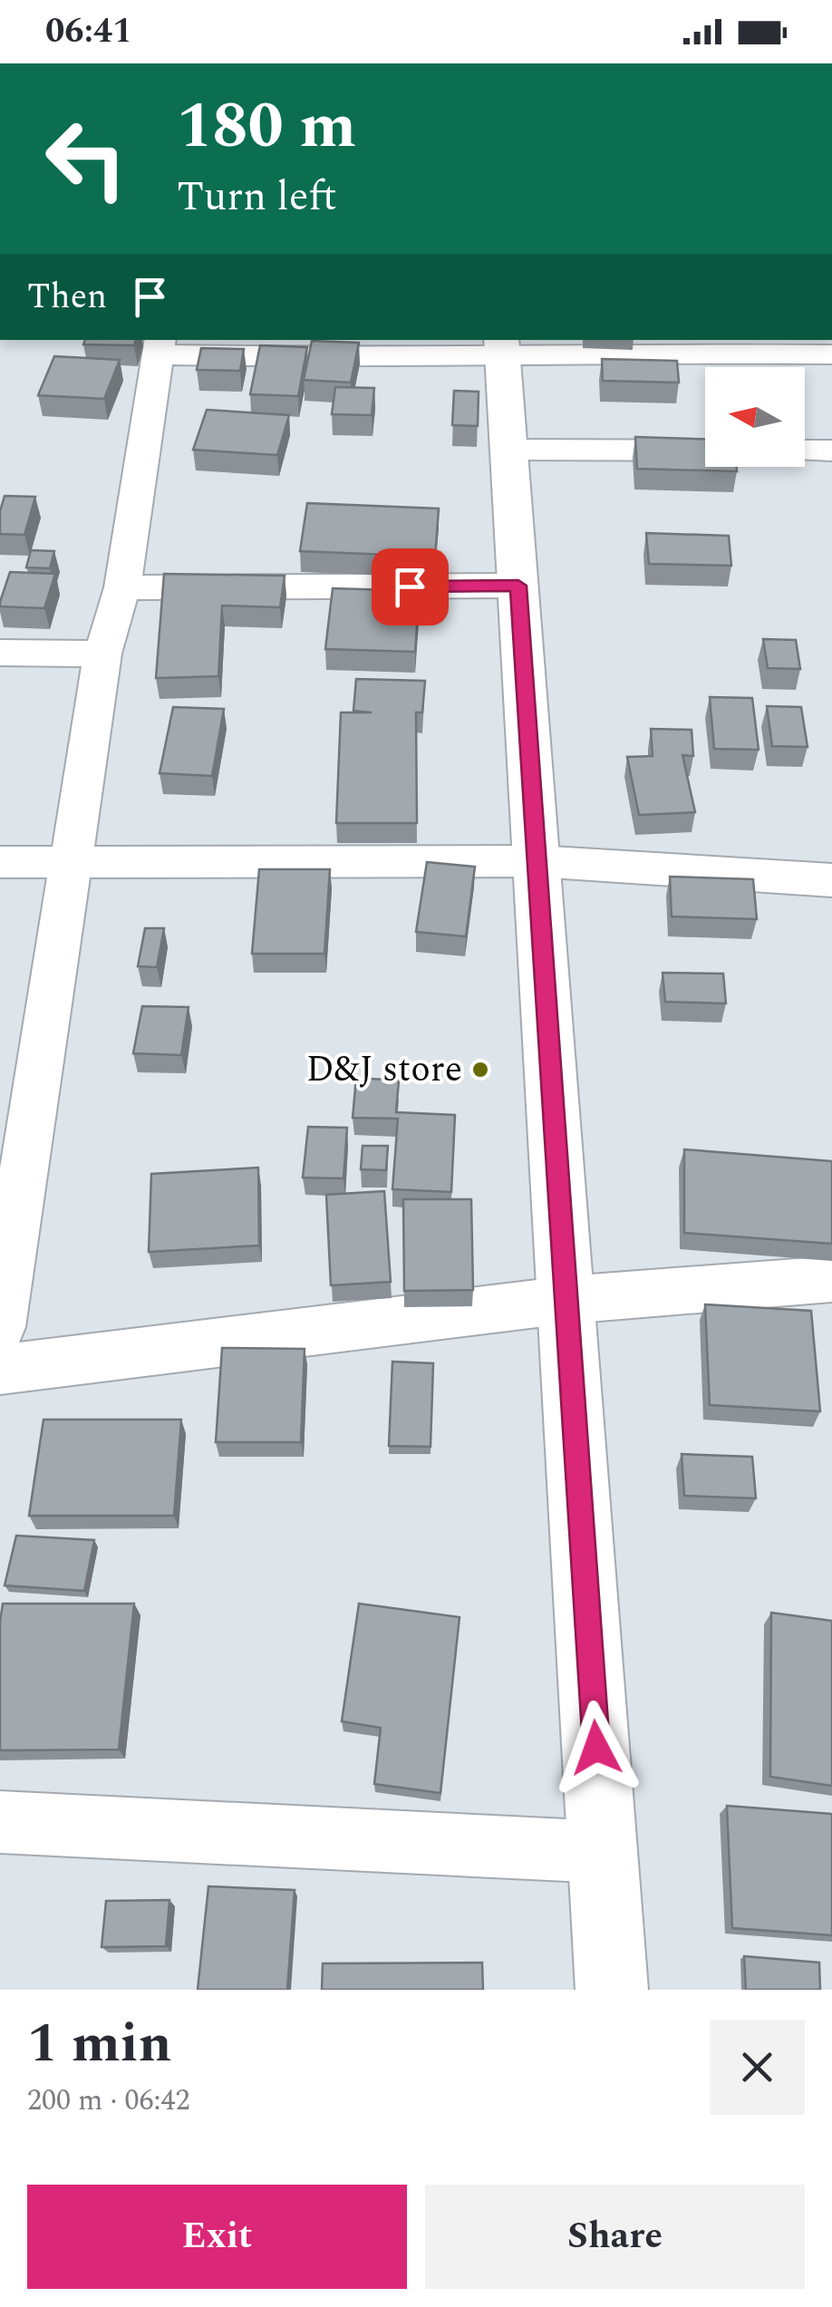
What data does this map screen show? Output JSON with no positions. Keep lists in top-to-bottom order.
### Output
{
  "places": ["D&J store"],
  "north": "left",
  "page": {
    "status": "06:41",
    "turn": ["180 m", "Turn left"],
    "then": "Then",
    "heading": ["1 min", "200 m · 06:42"],
    "buttons": ["Exit", "Share"]
  }
}
